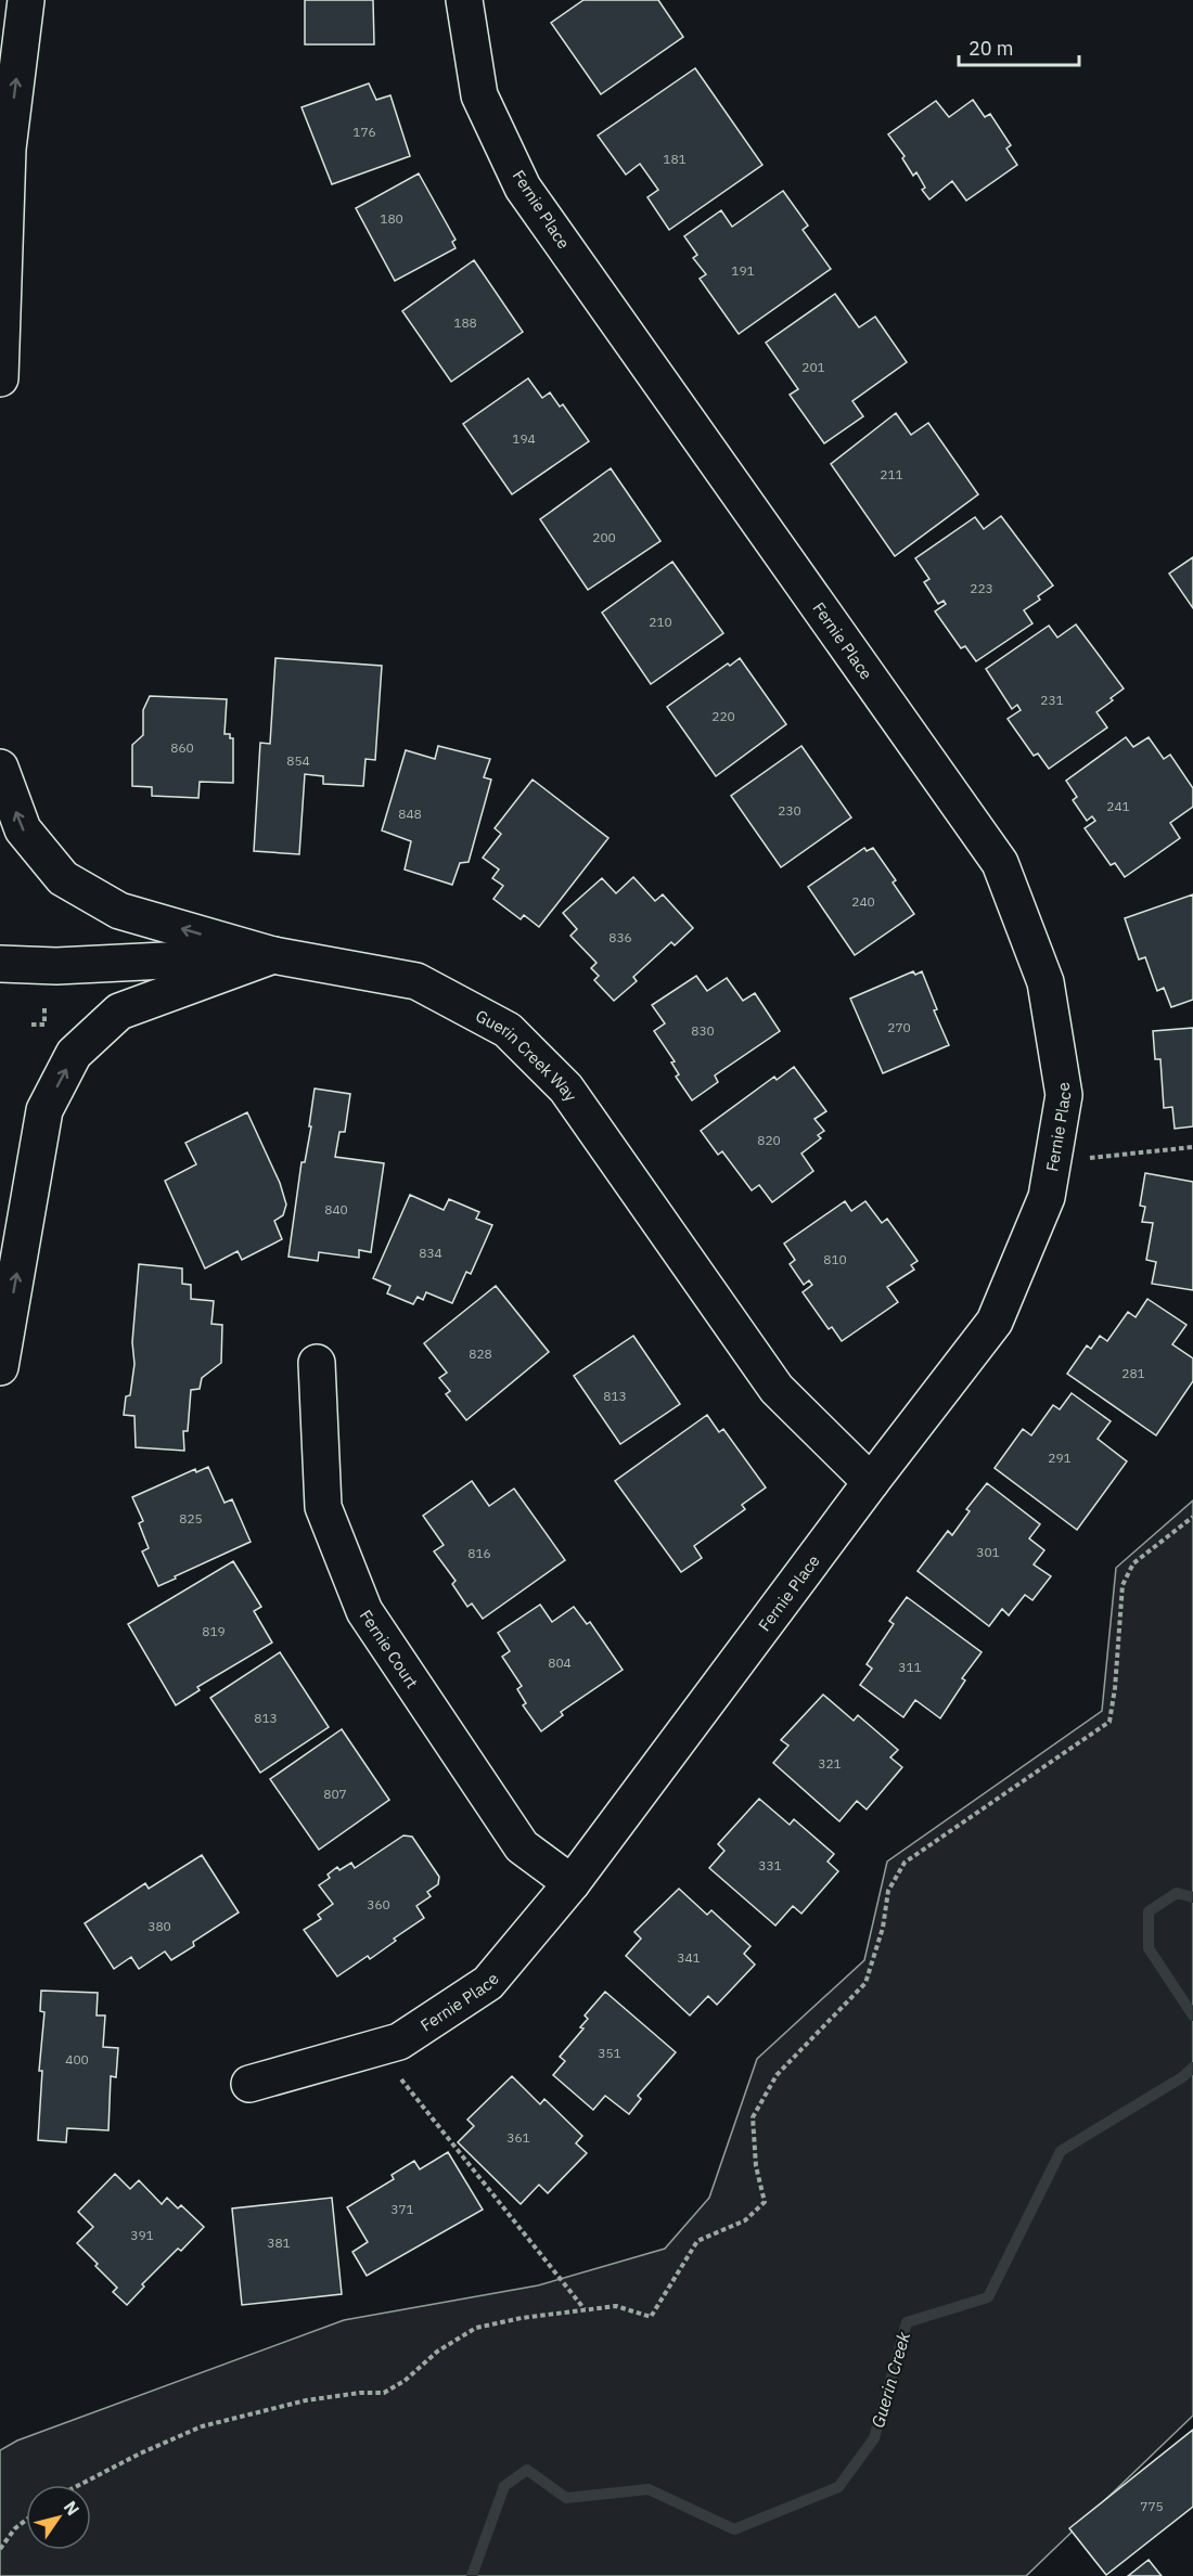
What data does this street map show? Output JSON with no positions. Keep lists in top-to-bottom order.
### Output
{
  "streets": {
    "street": ["Fernie Place", "Guerin Creek Way", "Fernie Court"]
  },
  "crossings": [
    ["Fernie Place", "Guerin Creek Way"],
    ["Fernie Place", "Fernie Court"]
  ],
  "water": ["Guerin Creek"],
  "house_numbers": [
    "176",
    "181",
    "180",
    "191",
    "188",
    "201",
    "194",
    "211",
    "200",
    "223",
    "210",
    "231",
    "220",
    "860",
    "854",
    "241",
    "230",
    "848",
    "240",
    "836",
    "270",
    "830",
    "820",
    "840",
    "834",
    "810",
    "828",
    "281",
    "813",
    "291",
    "825",
    "301",
    "816",
    "819",
    "804",
    "311",
    "813",
    "321",
    "807",
    "331",
    "360",
    "380",
    "341",
    "351",
    "400",
    "361",
    "371",
    "391",
    "381",
    "775"
  ],
  "scale_bar": "20 m",
  "north": "top right"
}
